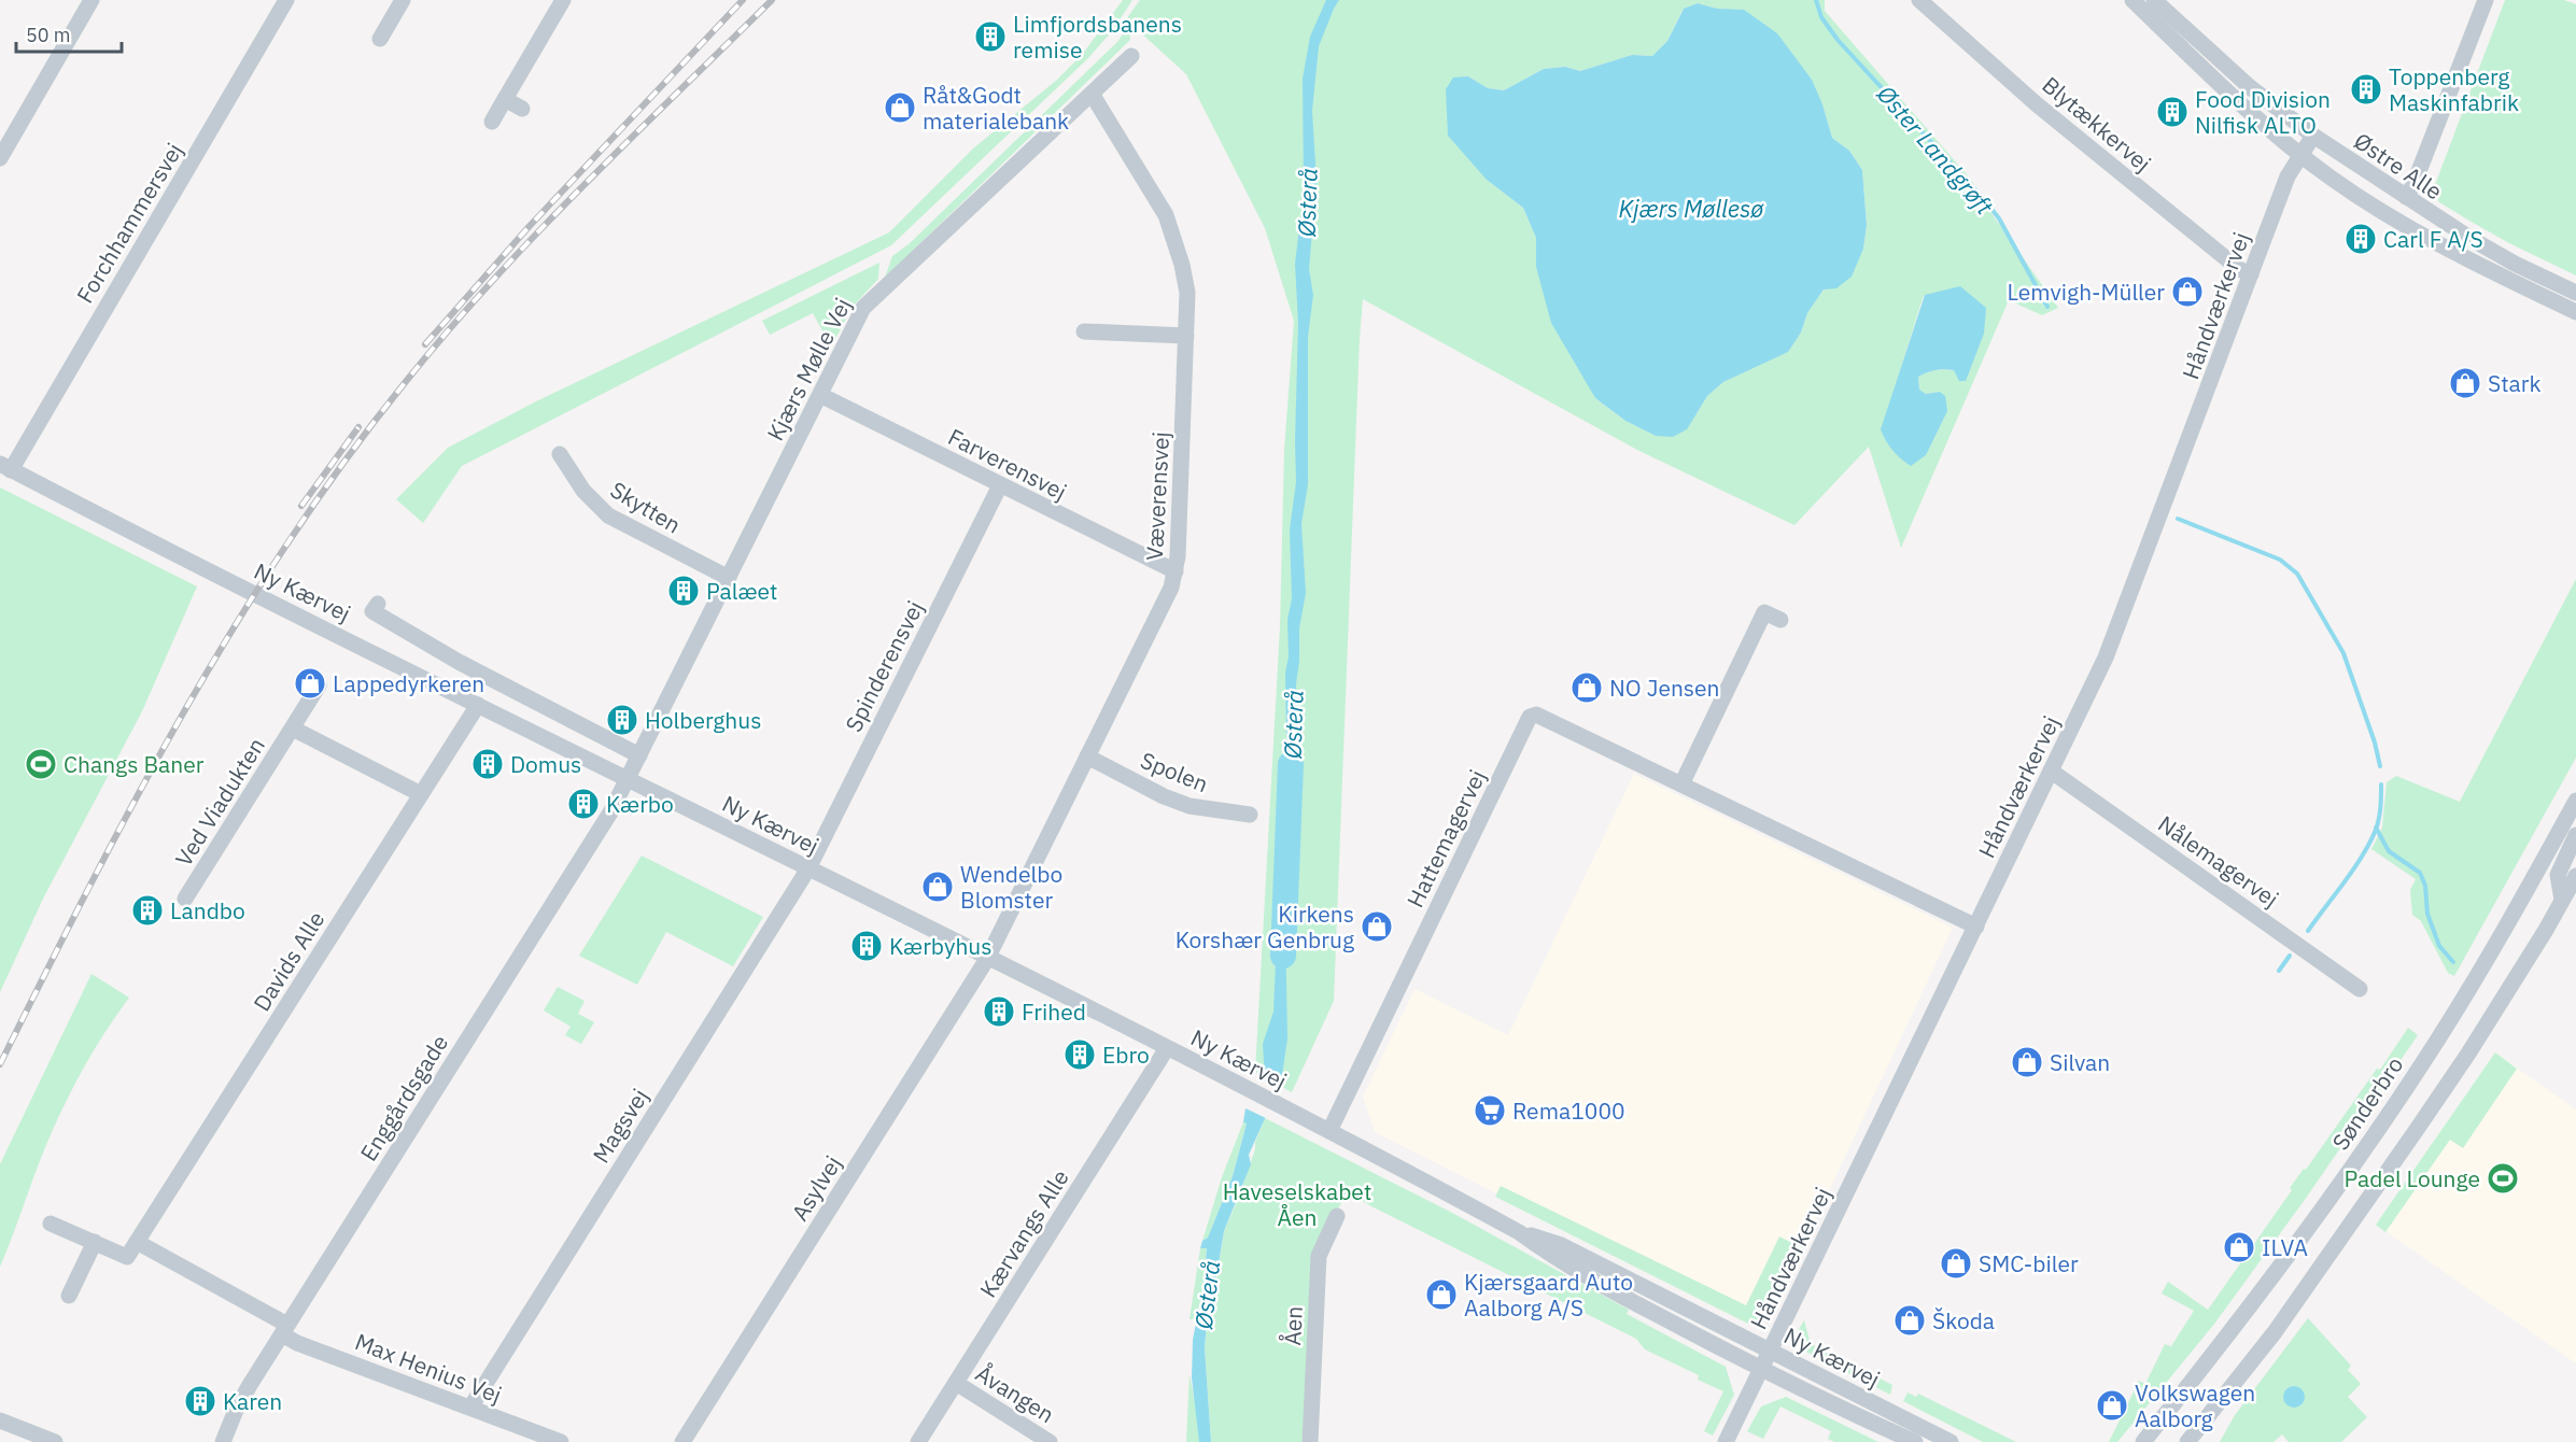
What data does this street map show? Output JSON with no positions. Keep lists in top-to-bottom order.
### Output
{
  "streets": {
    "street": [
      "Blytækkervej",
      "Østre Alle",
      "Forchhammersvej",
      "Håndværkervej",
      "Kjærs Mølle Vej",
      "Farverensvej",
      "Væverensvej",
      "Skytten",
      "Ny Kærvej",
      "Spinderensvej",
      "Spolen",
      "Ved Viadukten",
      "Hattemagervej",
      "Nålemagervej",
      "Davids Alle",
      "Enggårdsgade",
      "Sønderbro",
      "Magsvej",
      "Asylvej",
      "Kærvangs Alle",
      "Åen",
      "Max Henius Vej",
      "Åvangen"
    ]
  },
  "crossings": [
    ["Blytækkervej", "Håndværkervej"],
    ["Østre Alle", "Håndværkervej"],
    ["Forchhammersvej", "Ny Kærvej"],
    ["Håndværkervej", "Ny Kærvej"],
    ["Håndværkervej", "Hattemagervej"],
    ["Håndværkervej", "Nålemagervej"],
    ["Kjærs Mølle Vej", "Farverensvej"],
    ["Kjærs Mølle Vej", "Væverensvej"],
    ["Kjærs Mølle Vej", "Skytten"],
    ["Kjærs Mølle Vej", "Ny Kærvej"],
    ["Kjærs Mølle Vej", "Enggårdsgade"],
    ["Farverensvej", "Væverensvej"],
    ["Farverensvej", "Spinderensvej"],
    ["Væverensvej", "Ny Kærvej"],
    ["Væverensvej", "Spolen"],
    ["Væverensvej", "Asylvej"],
    ["Ny Kærvej", "Spinderensvej"],
    ["Ny Kærvej", "Hattemagervej"],
    ["Ny Kærvej", "Davids Alle"],
    ["Ny Kærvej", "Enggårdsgade"],
    ["Ny Kærvej", "Magsvej"],
    ["Ny Kærvej", "Asylvej"],
    ["Ny Kærvej", "Kærvangs Alle"],
    ["Spinderensvej", "Magsvej"],
    ["Ved Viadukten", "Davids Alle"],
    ["Enggårdsgade", "Max Henius Vej"],
    ["Magsvej", "Max Henius Vej"],
    ["Kærvangs Alle", "Åvangen"]
  ],
  "water": ["Øster Landgrøft", "Østerå", "Kjærs Møllesø"],
  "parks": ["Haveselskabet Åen"],
  "places": {
    "building": [
      "Limfjordsbanens remise",
      "Toppenberg Maskinfabrik",
      "Food Division Nilfisk ALTO",
      "Carl F A/S",
      "Palæet",
      "Holberghus",
      "Domus",
      "Kærbo",
      "Landbo",
      "Kærbyhus",
      "Frihed",
      "Ebro",
      "Karen"
    ],
    "shop": [
      "Råt&Godt materialebank",
      "Lemvigh-Müller",
      "Stark",
      "Lappedyrkeren",
      "NO Jensen",
      "Wendelbo Blomster",
      "Kirkens Korshær Genbrug",
      "Silvan",
      "ILVA",
      "SMC-biler",
      "Kjærsgaard Auto Aalborg A/S",
      "Škoda",
      "Volkswagen Aalborg"
    ],
    "sports": ["Changs Baner", "Padel Lounge"],
    "supermarket": ["Rema1000"]
  },
  "scale_bar": "50 m"
}
